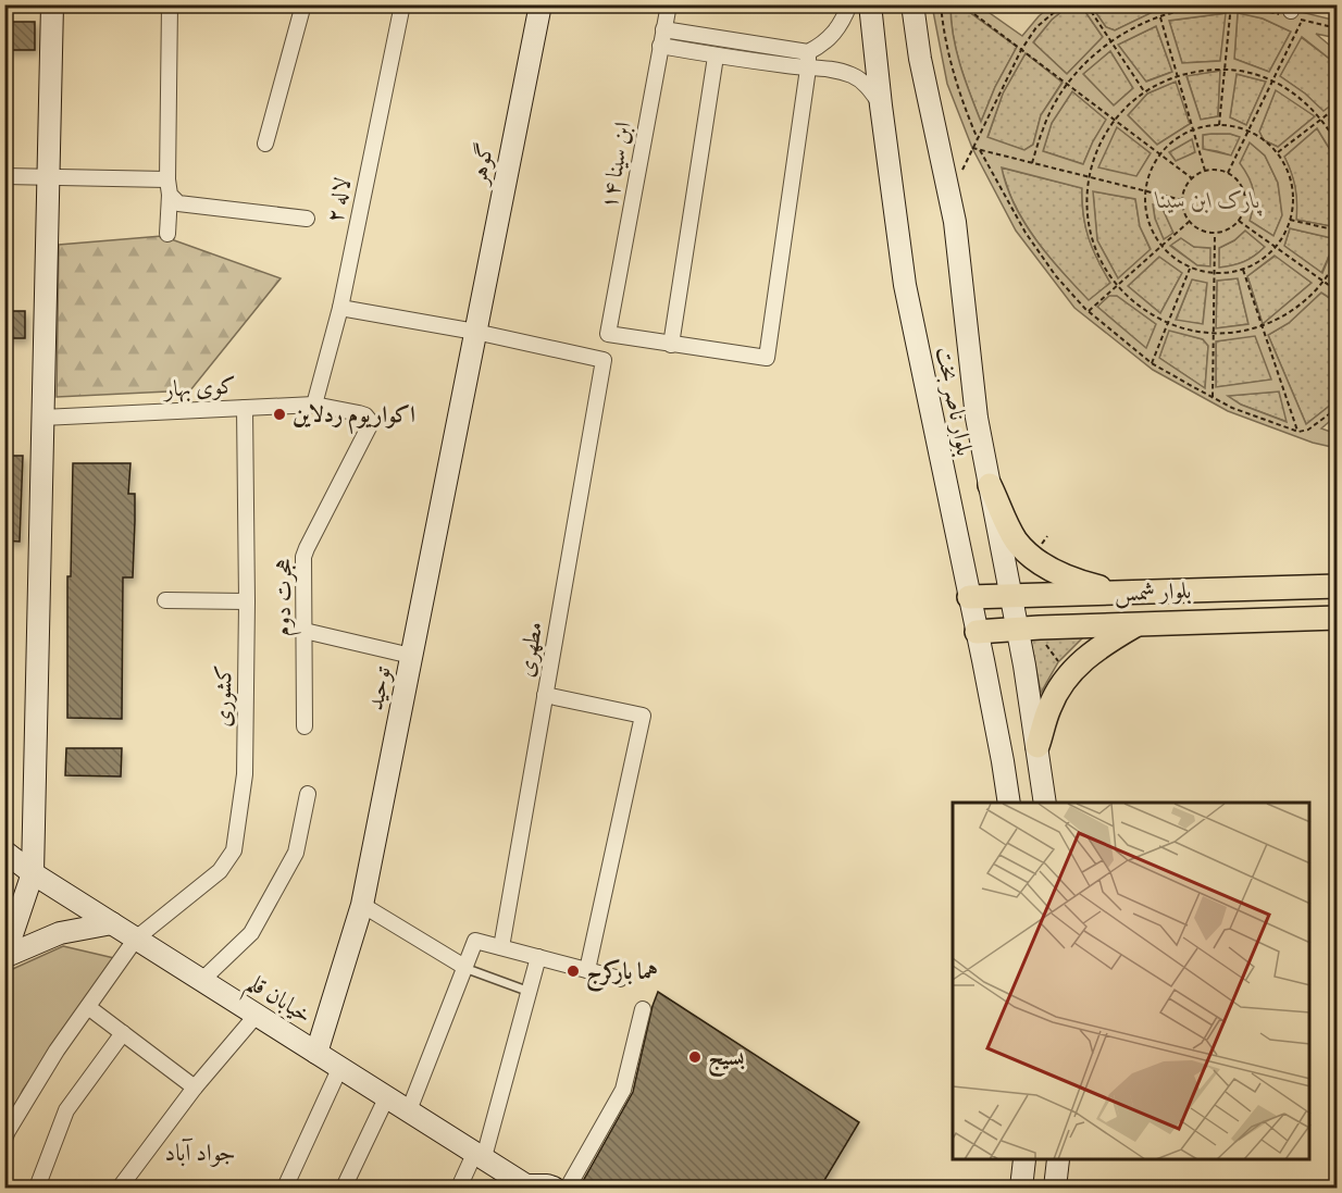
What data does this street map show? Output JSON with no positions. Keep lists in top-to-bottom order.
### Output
{
  "streets": {
    "main road": [
      "گوهر",
      "بلوار ناصر بخت",
      "بلوار شمس",
      "توحید",
      "خیابان قلم"
    ],
    "street": [
      "ابن سینا ۱۴",
      "لاله ۲",
      "کوی بهار",
      "هجرت دوم",
      "مطهری",
      "کشوری"
    ]
  },
  "crossings": [
    ["گوهر", "مطهری"],
    ["گوهر", "توحید"],
    ["لاله ۲", "کوی بهار"],
    ["کوی بهار", "هجرت دوم"],
    ["کوی بهار", "کشوری"],
    ["بلوار ناصر بخت", "بلوار شمس"],
    ["مطهری", "توحید"],
    ["توحید", "خیابان قلم"],
    ["کشوری", "خیابان قلم"]
  ],
  "districts": ["جواد آباد"],
  "parks": ["پارک ابن سینا"],
  "places": ["اکواریوم ردلاین", "هما بارکرج", "بسیج"]
}
